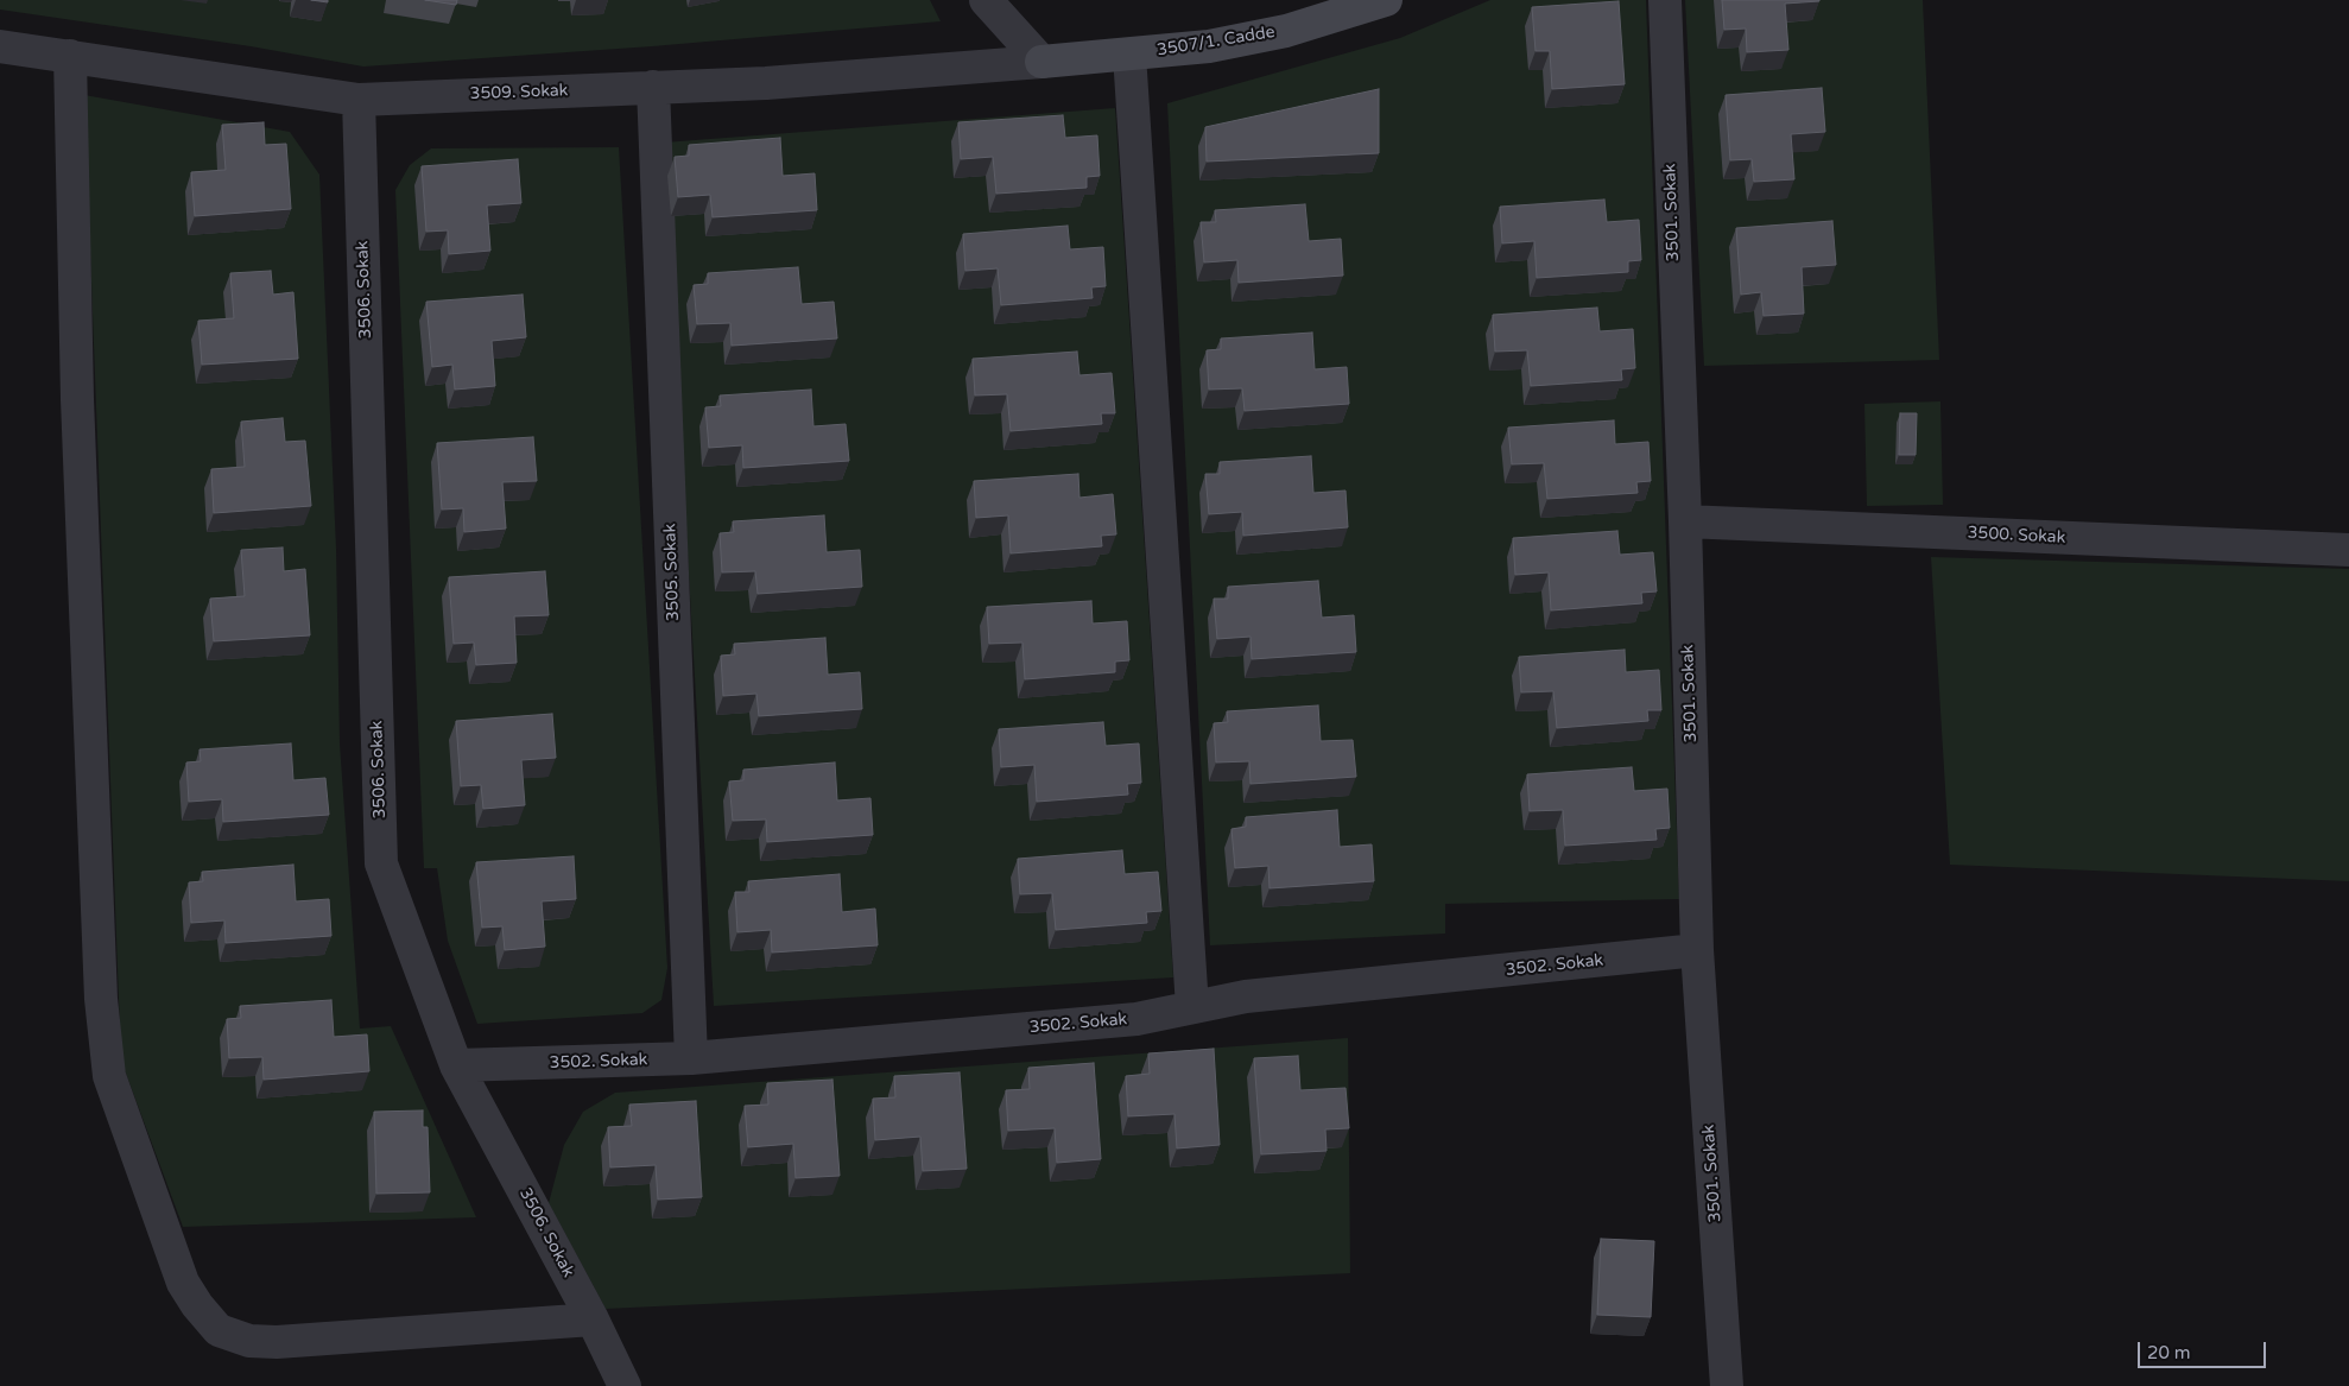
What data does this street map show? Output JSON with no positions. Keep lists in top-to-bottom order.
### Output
{
  "streets": {
    "street": [
      "3507/1. Cadde",
      "3509. Sokak",
      "3501. Sokak",
      "3506. Sokak",
      "3500. Sokak",
      "3505. Sokak",
      "3502. Sokak"
    ]
  },
  "crossings": [
    ["3507/1. Cadde", "3509. Sokak"],
    ["3509. Sokak", "3506. Sokak"],
    ["3509. Sokak", "3505. Sokak"],
    ["3501. Sokak", "3500. Sokak"],
    ["3501. Sokak", "3502. Sokak"],
    ["3506. Sokak", "3502. Sokak"],
    ["3505. Sokak", "3502. Sokak"]
  ],
  "scale_bar": "20 m"
}
